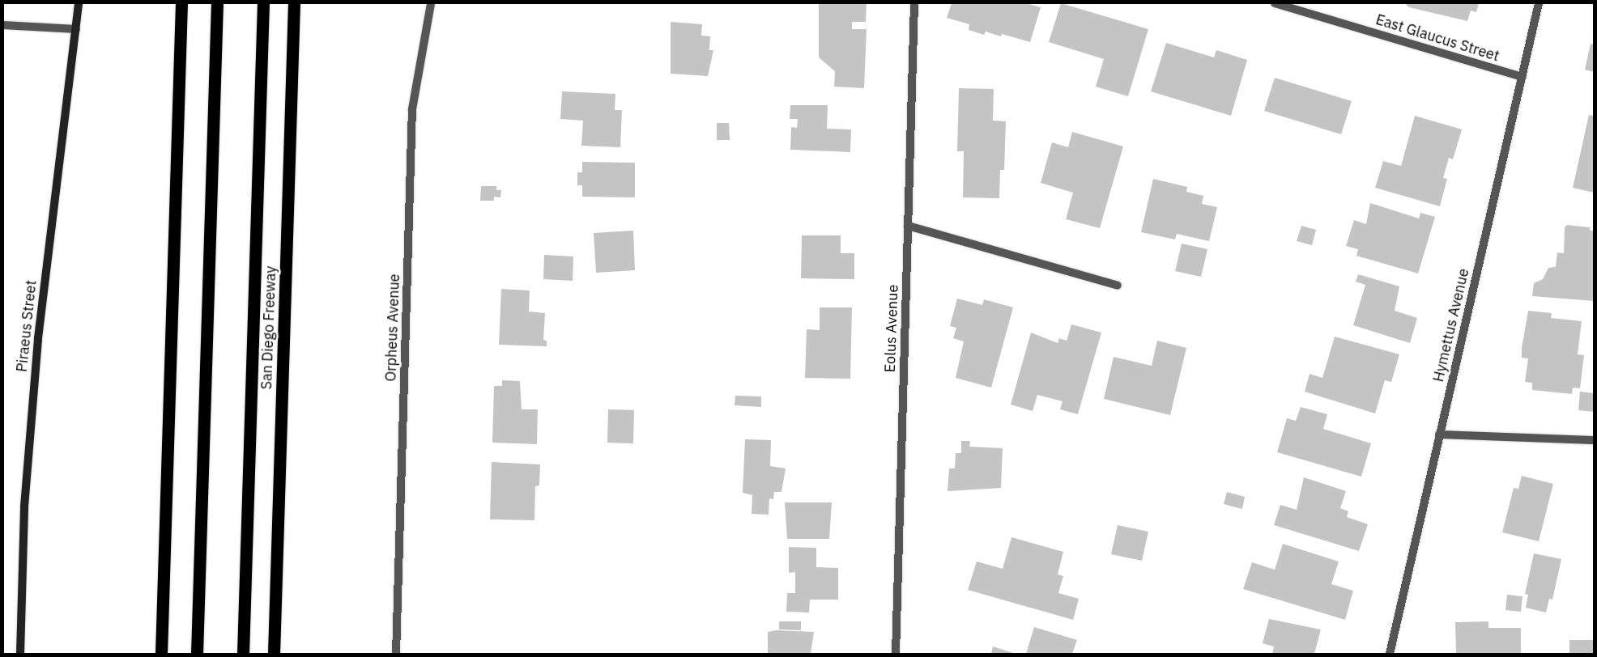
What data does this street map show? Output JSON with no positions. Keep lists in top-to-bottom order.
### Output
{
  "streets": {
    "highway": ["San Diego Freeway"],
    "main road": ["Piraeus Street"],
    "street": [
      "East Glaucus Street",
      "Hymettus Avenue",
      "Orpheus Avenue",
      "Eolus Avenue"
    ]
  },
  "crossings": [
    ["East Glaucus Street", "Hymettus Avenue"]
  ]
}
